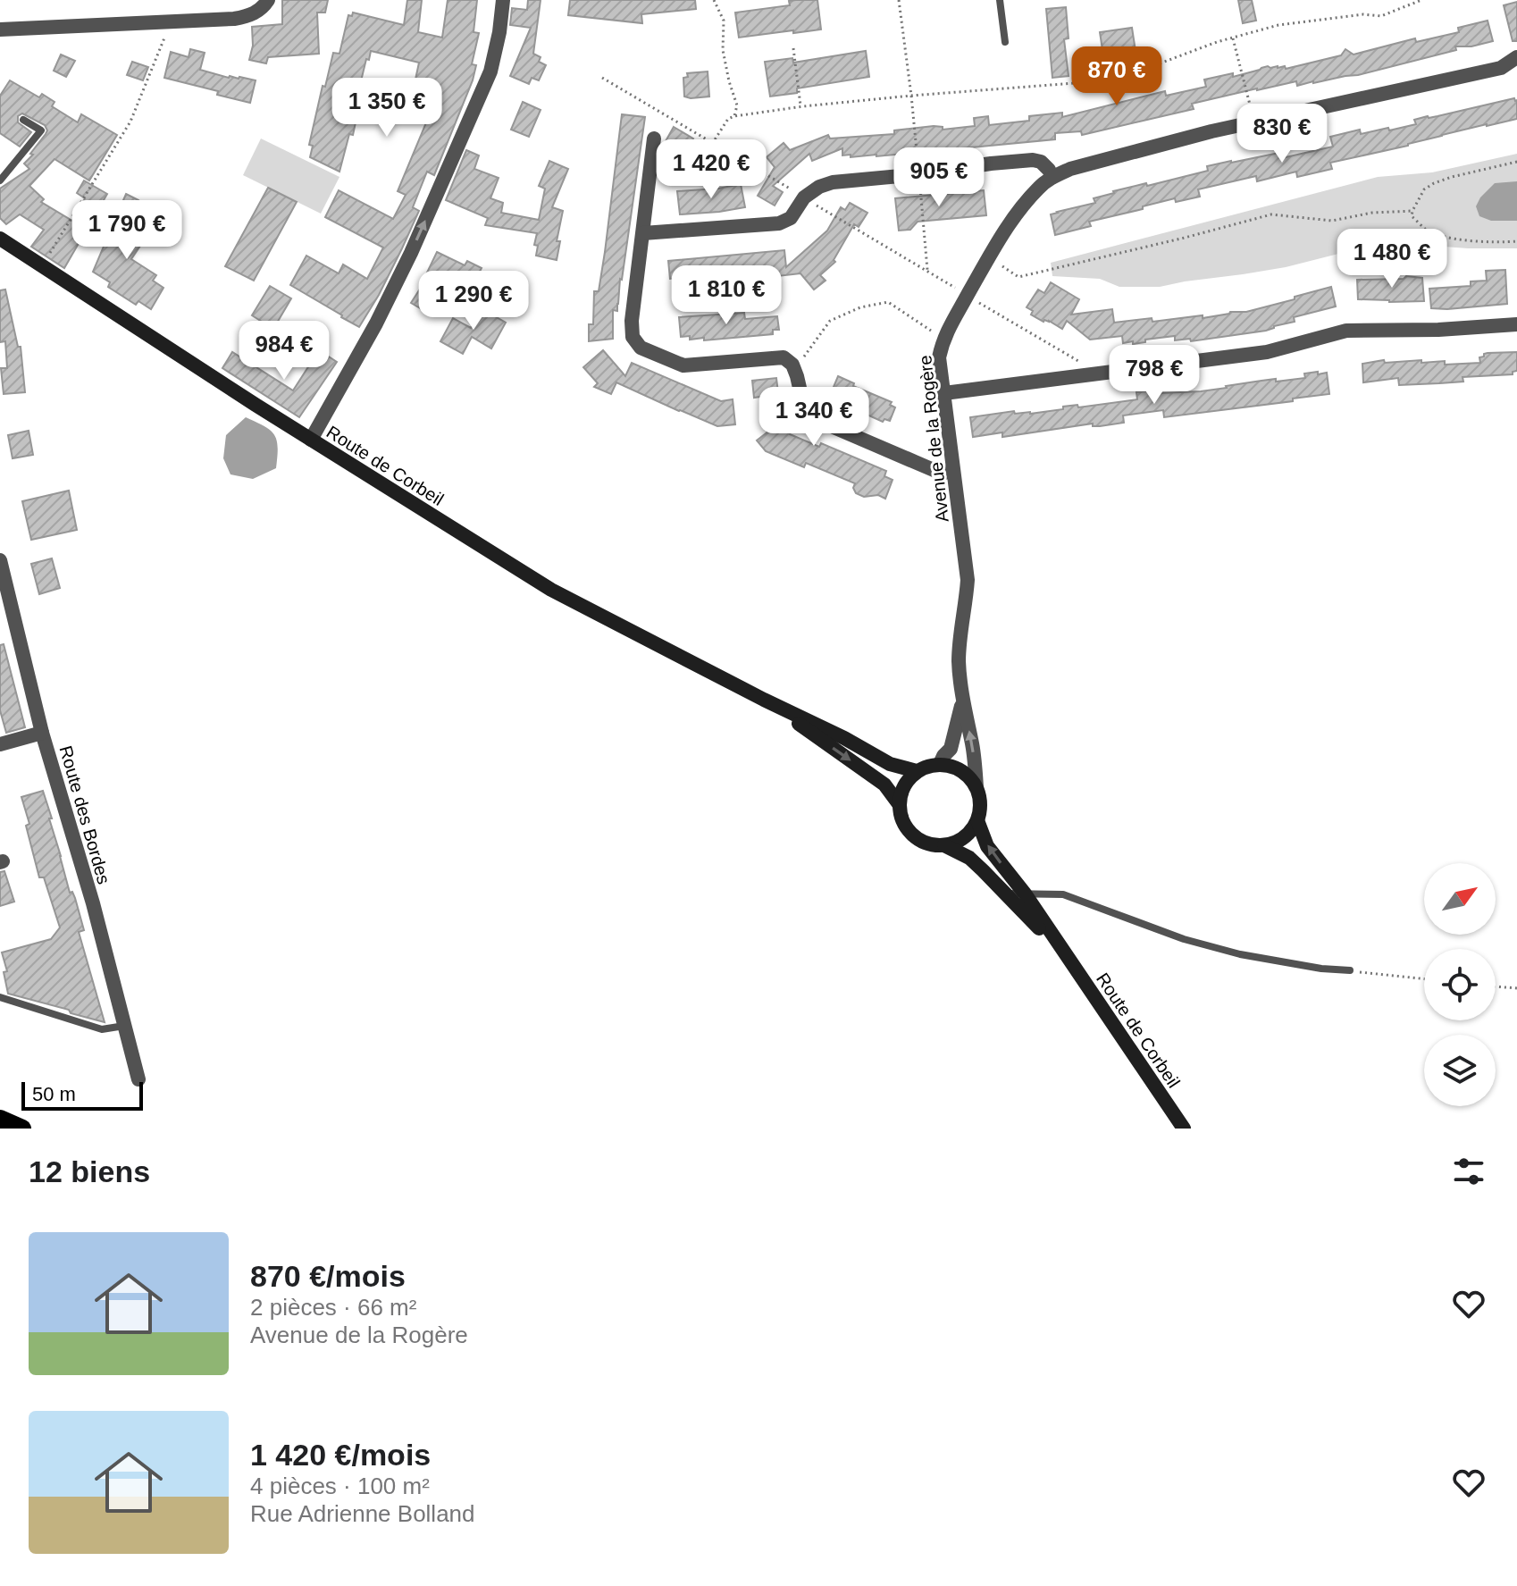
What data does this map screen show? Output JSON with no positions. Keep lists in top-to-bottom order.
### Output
{
  "streets": {
    "street": ["Avenue de la Rogère", "Route de Corbeil", "Route des Bordes"]
  },
  "crossings": [
    ["Avenue de la Rogère", "Route de Corbeil"]
  ],
  "scale_bar": "50 m",
  "north": "top right",
  "page": {
    "price": [
      "870 €",
      "1 350 €",
      "830 €",
      "1 420 €",
      "905 €",
      "1 790 €",
      "1 480 €",
      "1 810 €",
      "1 290 €",
      "984 €",
      "798 €",
      "1 340 €"
    ],
    "scale": "50 m",
    "heading": "12 biens",
    "list": [
      {
        "name": "870 €/mois",
        "note": "2 pièces · 66 m² · Avenue de la Rogère"
      },
      {
        "name": "1 420 €/mois",
        "note": "4 pièces · 100 m² · Rue Adrienne Bolland"
      }
    ]
  }
}
